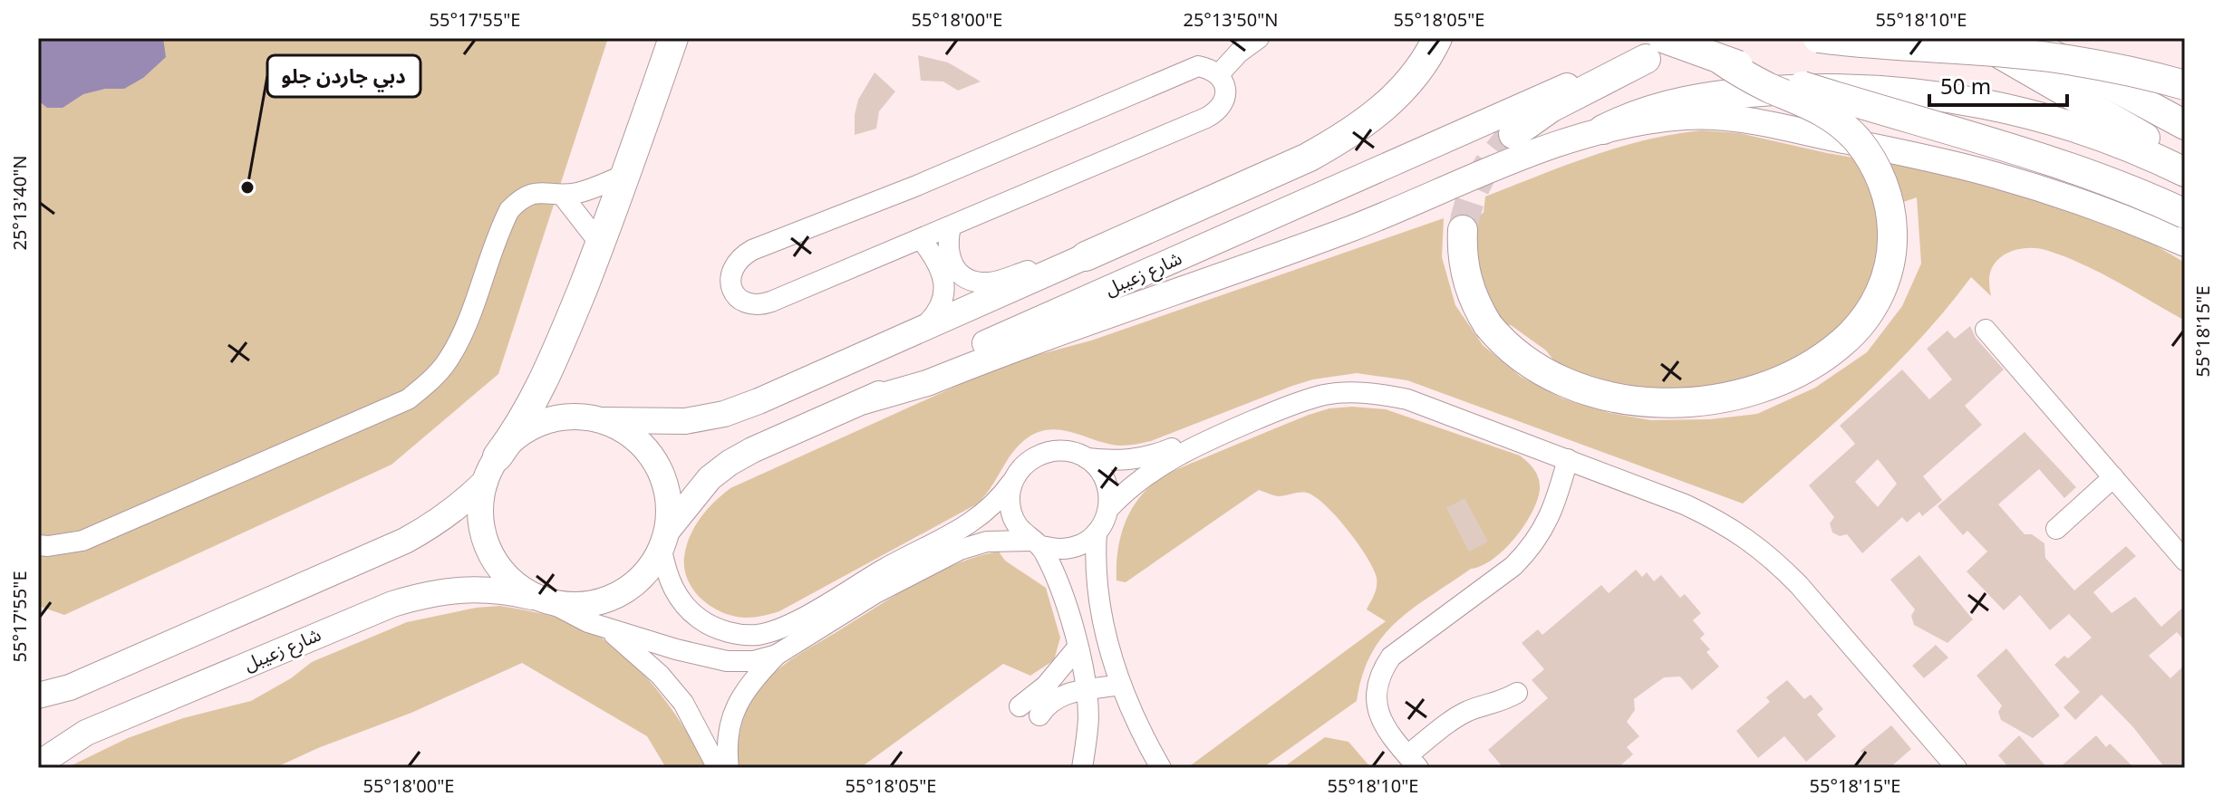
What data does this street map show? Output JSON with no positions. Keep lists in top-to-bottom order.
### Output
{
  "streets": {
    "main road": ["شارع زعيبل"]
  },
  "places": ["دبي جاردن جلو"],
  "scale_bar": "50 m",
  "coordinates": [
    "55°17'55\"E",
    "55°18'00\"E",
    "25°13'50\"N",
    "55°18'05\"E",
    "55°18'10\"E",
    "25°13'40\"N",
    "55°18'15\"E"
  ]
}
